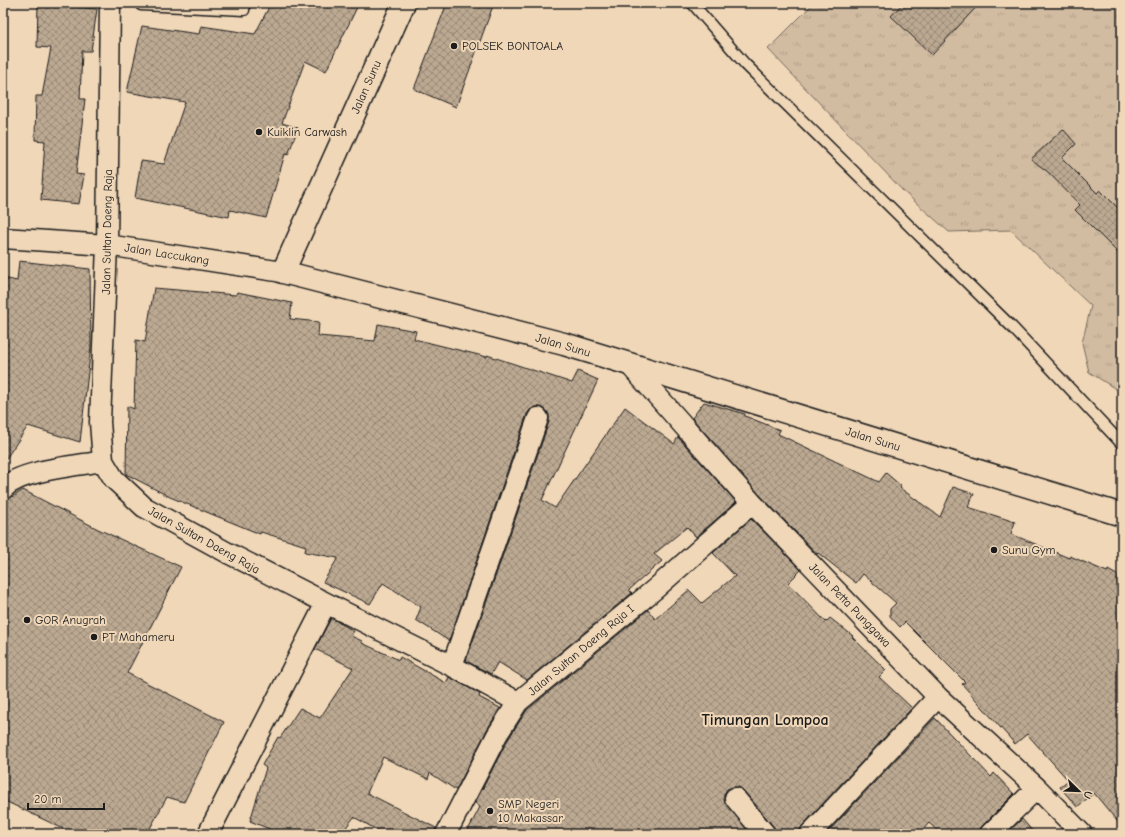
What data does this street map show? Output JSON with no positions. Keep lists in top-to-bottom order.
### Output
{
  "streets": {
    "main road": ["Jalan Sunu"],
    "street": [
      "Jalan Sultan Daeng Raja",
      "Jalan Laccukang",
      "Jalan Petta Punggawa",
      "Jalan Sultan Daeng Raja I"
    ]
  },
  "crossings": [
    ["Jalan Sunu", "Jalan Laccukang"],
    ["Jalan Sunu", "Jalan Petta Punggawa"],
    ["Jalan Sultan Daeng Raja", "Jalan Laccukang"],
    ["Jalan Sultan Daeng Raja", "Jalan Sultan Daeng Raja I"],
    ["Jalan Petta Punggawa", "Jalan Sultan Daeng Raja I"]
  ],
  "districts": ["Timungan Lompoa"],
  "places": [
    "POLSEK BONTOALA",
    "Kuiklin Carwash",
    "Sunu Gym",
    "GOR Anugrah",
    "PT Mahameru",
    "SMP Negeri 10 Makassar"
  ],
  "scale_bar": "20 m",
  "north": "bottom right"
}
